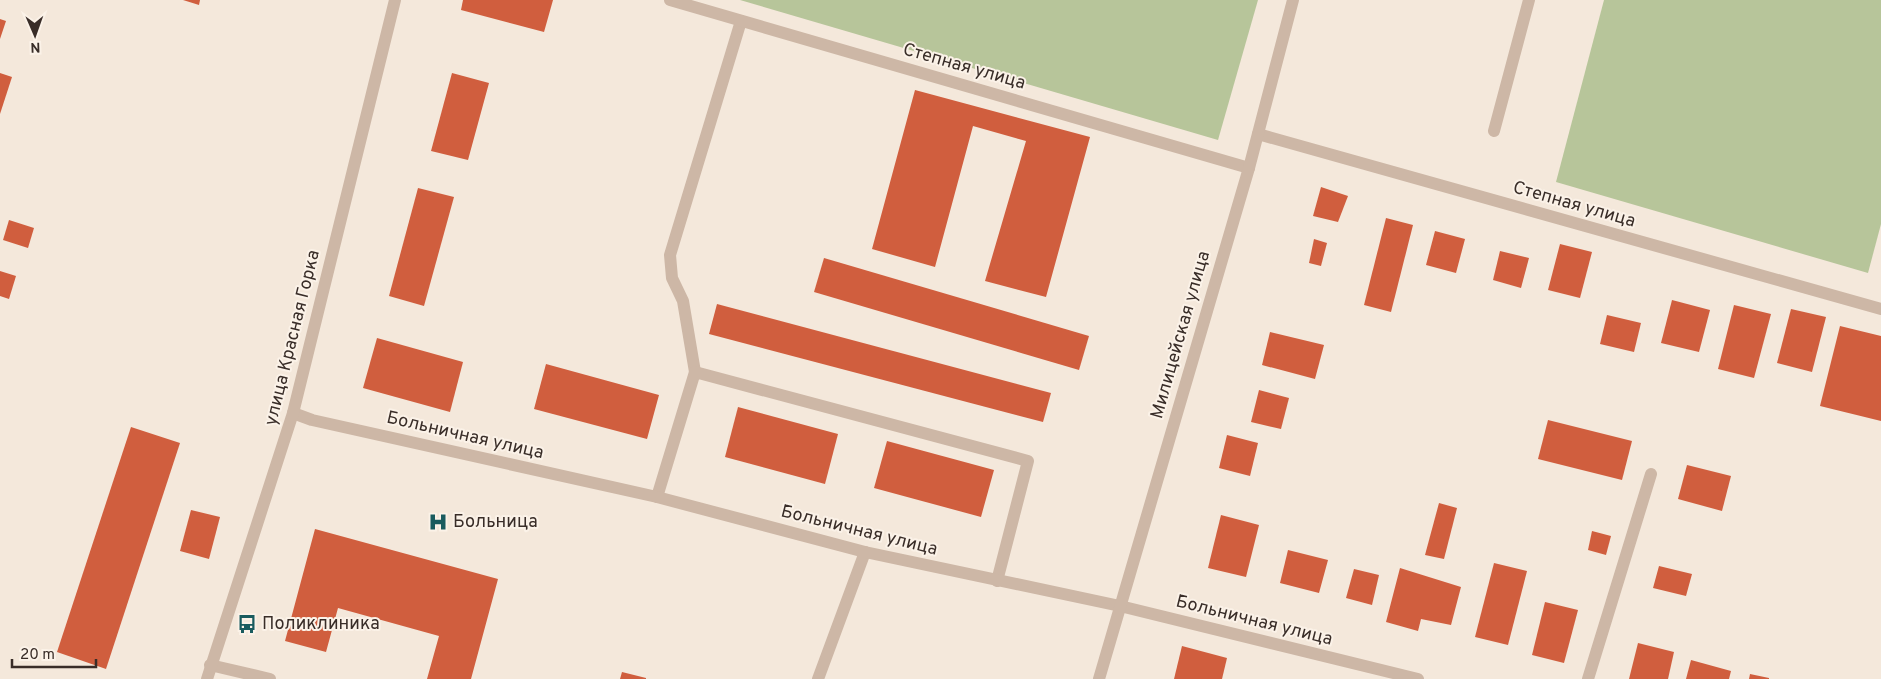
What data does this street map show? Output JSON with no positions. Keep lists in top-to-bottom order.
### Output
{
  "streets": {
    "street": [
      "Степная улица",
      "Милицейская улица",
      "улица Красная Горка",
      "Больничная улица"
    ]
  },
  "crossings": [
    ["Степная улица", "Милицейская улица"],
    ["Милицейская улица", "Больничная улица"],
    ["улица Красная Горка", "Больничная улица"]
  ],
  "places": {
    "hospital": ["Больница"],
    "bus stop": ["Поликлиника"]
  },
  "scale_bar": "20 m",
  "north": "bottom"
}
